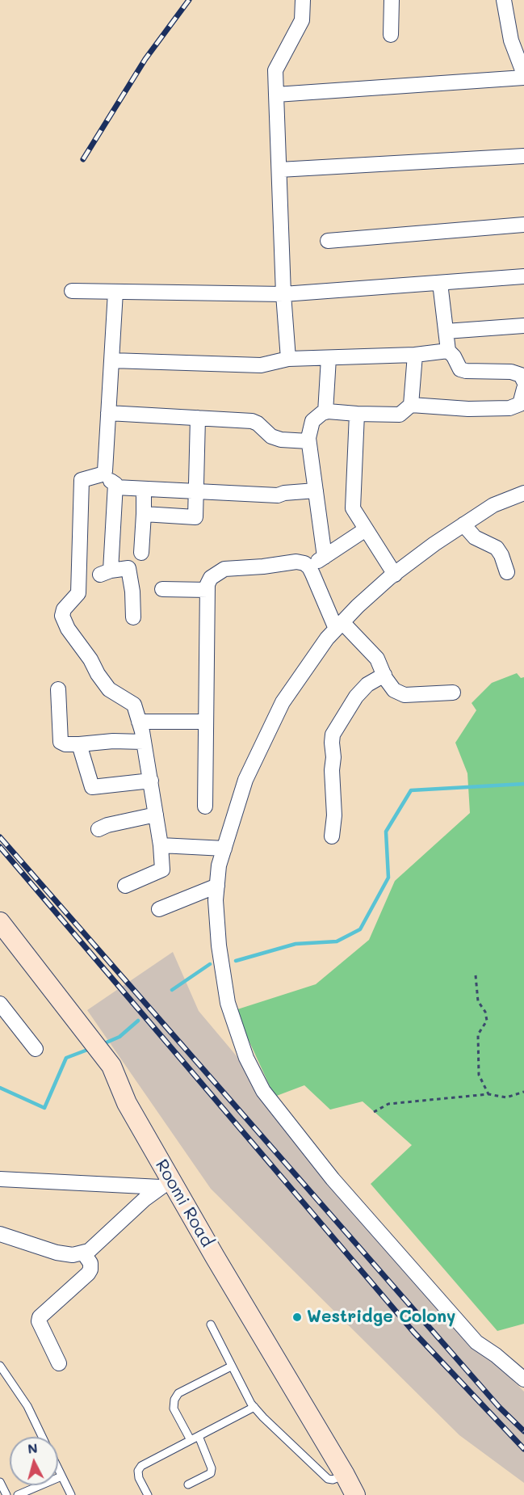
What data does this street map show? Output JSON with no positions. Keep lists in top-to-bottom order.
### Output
{
  "streets": {
    "street": ["Roomi Road"]
  },
  "places": ["Westridge Colony"],
  "north": "top"
}
